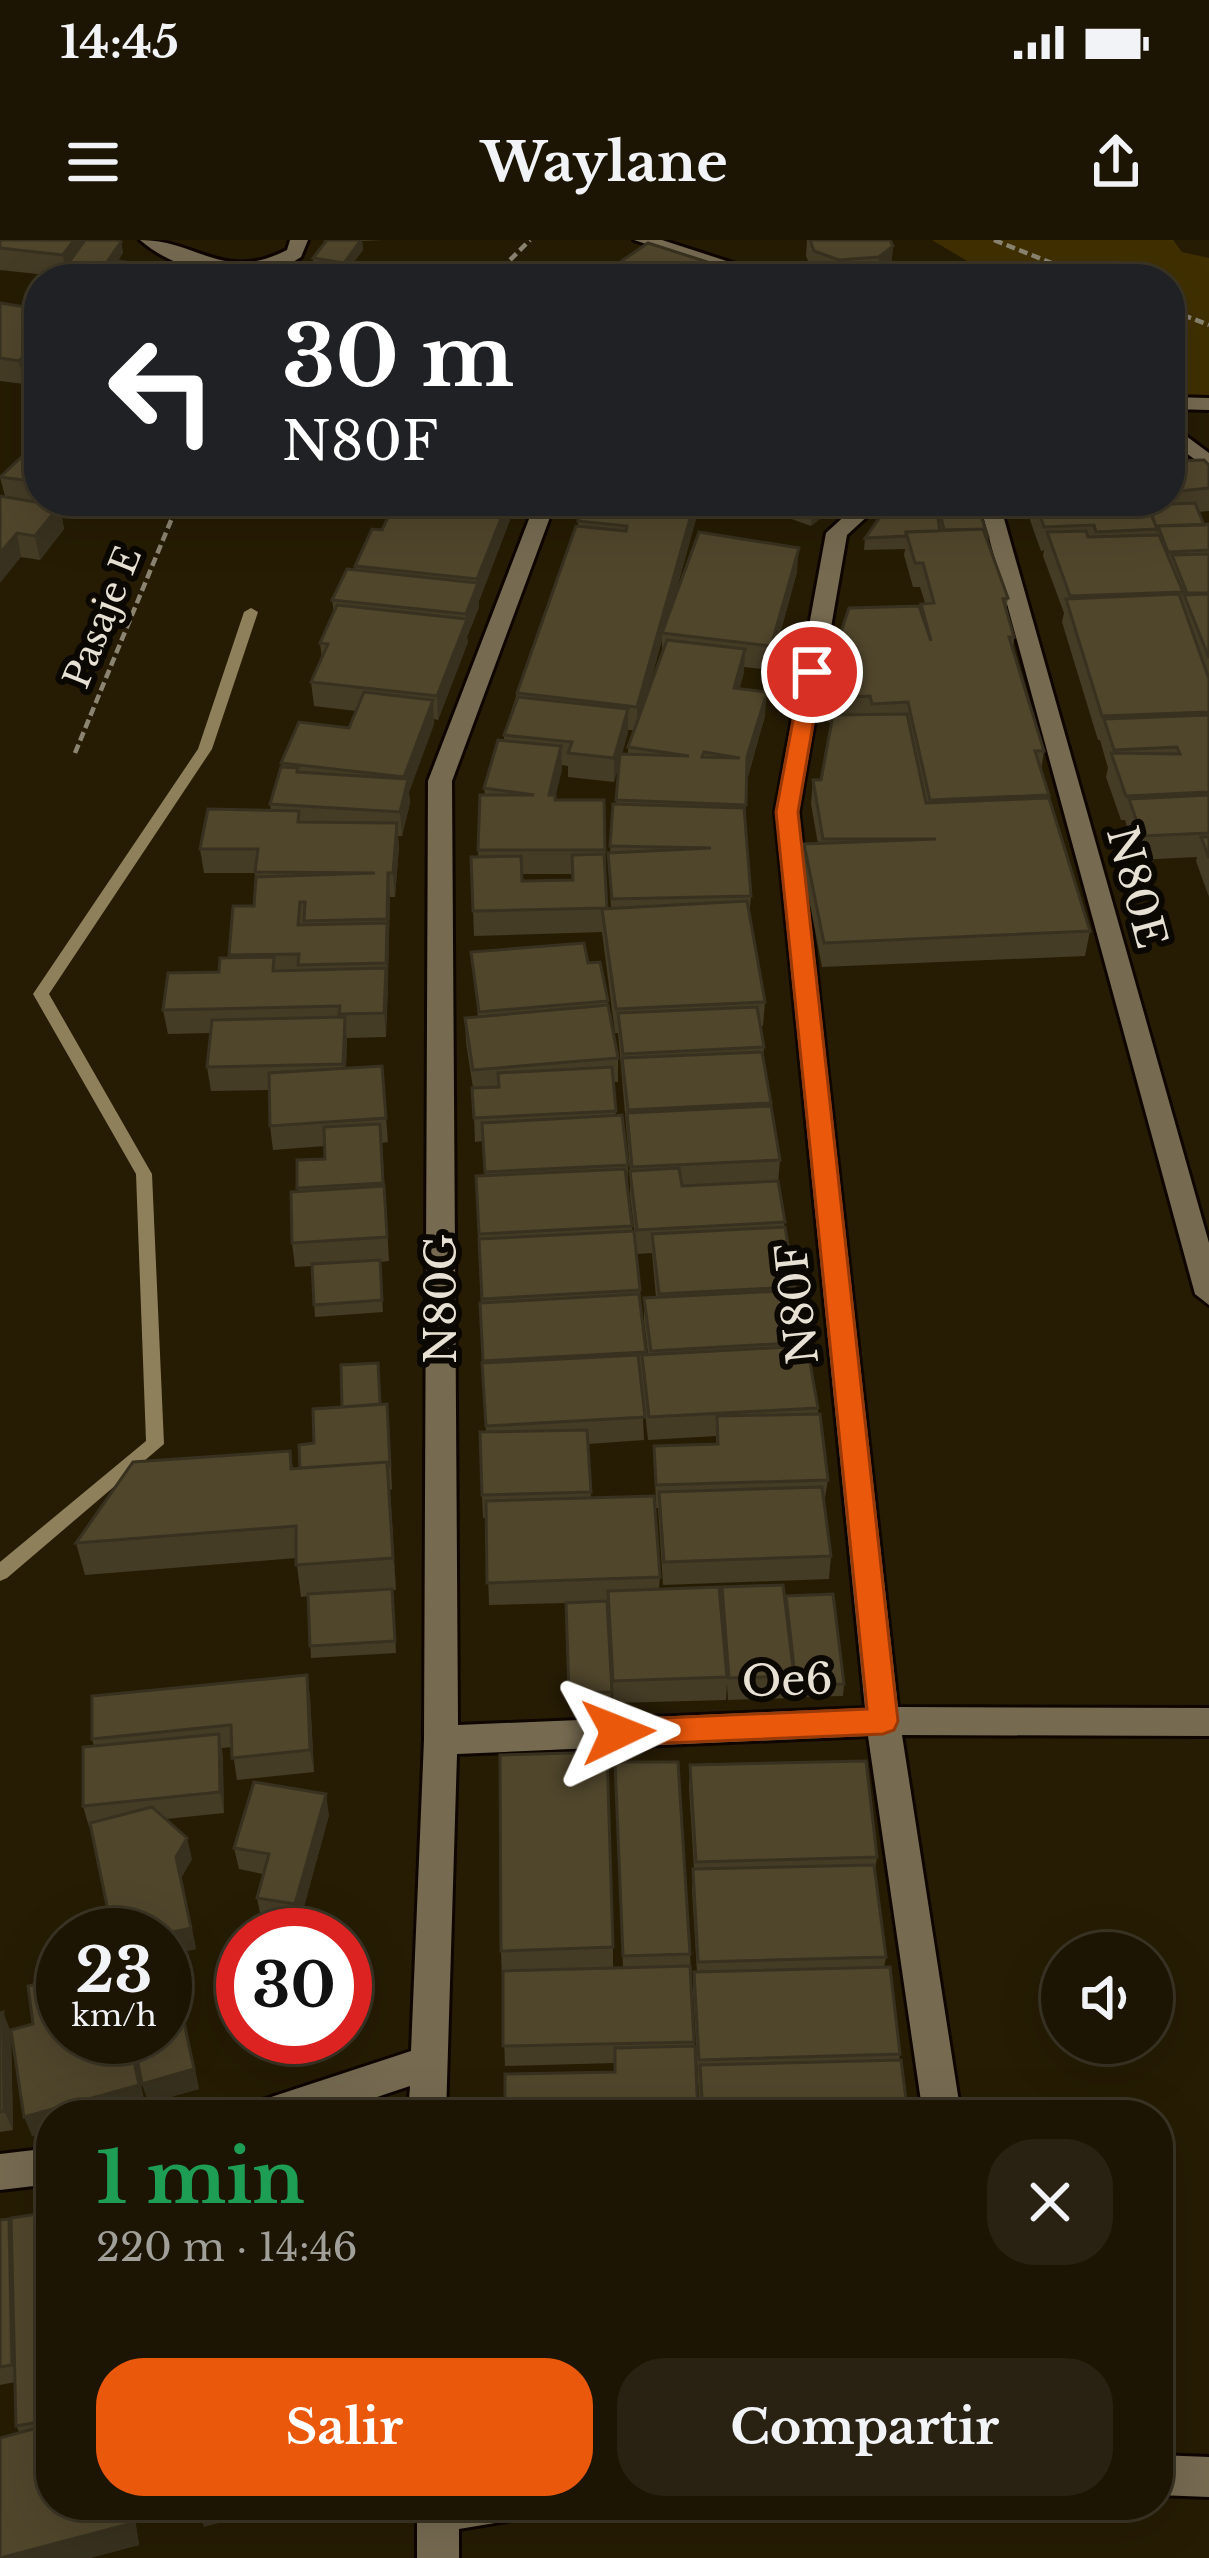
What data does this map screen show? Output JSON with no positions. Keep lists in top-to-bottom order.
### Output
{
  "streets": {
    "street": [
      "N80E",
      "N80G",
      "N80F",
      "Oe6"
    ],
    "path": ["Pasaje E"]
  },
  "crossings": [
    ["N80G", "Oe6"],
    ["N80F", "Oe6"]
  ],
  "page": {
    "status": "14:45",
    "header": "Waylane",
    "turn": ["30 m", "N80F"],
    "speed": "23 km/h",
    "limit": "30",
    "heading": ["1 min", "220 m · 14:46"],
    "buttons": ["Salir", "Compartir"]
  }
}
